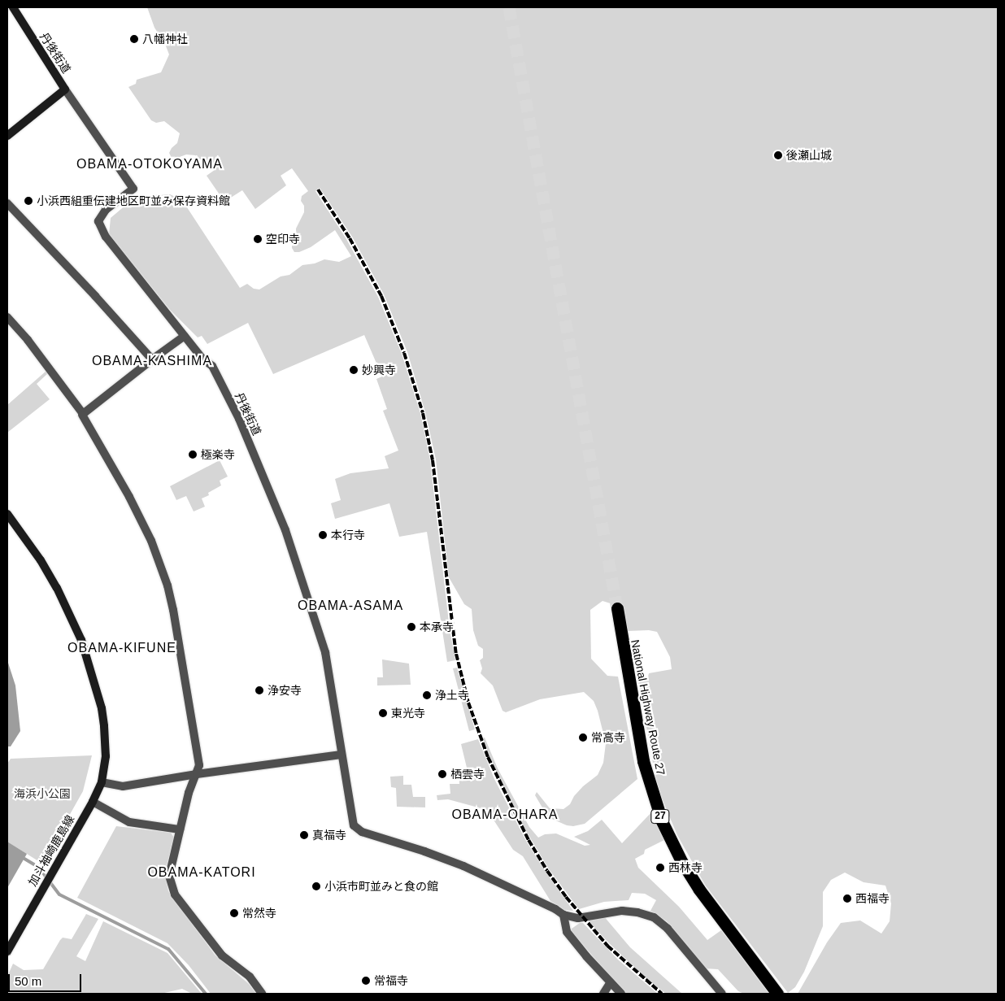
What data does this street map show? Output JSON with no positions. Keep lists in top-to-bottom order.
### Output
{
  "streets": {
    "highway": ["National Highway Route 27", "27"],
    "main road": ["丹後街道", "加斗袖崎鹿島線"]
  },
  "districts": [
    "OBAMA-OTOKOYAMA",
    "OBAMA-KASHIMA",
    "OBAMA-ASAMA",
    "OBAMA-KIFUNE",
    "OBAMA-OHARA",
    "OBAMA-KATORI"
  ],
  "parks": ["海浜小公園"],
  "places": [
    "八幡神社",
    "後瀬山城",
    "小浜西組重伝建地区町並み保存資料館",
    "空印寺",
    "妙興寺",
    "極楽寺",
    "本行寺",
    "本承寺",
    "浄安寺",
    "浄土寺",
    "東光寺",
    "常高寺",
    "栖雲寺",
    "真福寺",
    "西林寺",
    "小浜市町並みと食の館",
    "西福寺",
    "常然寺",
    "常福寺"
  ],
  "scale_bar": "50 m"
}
